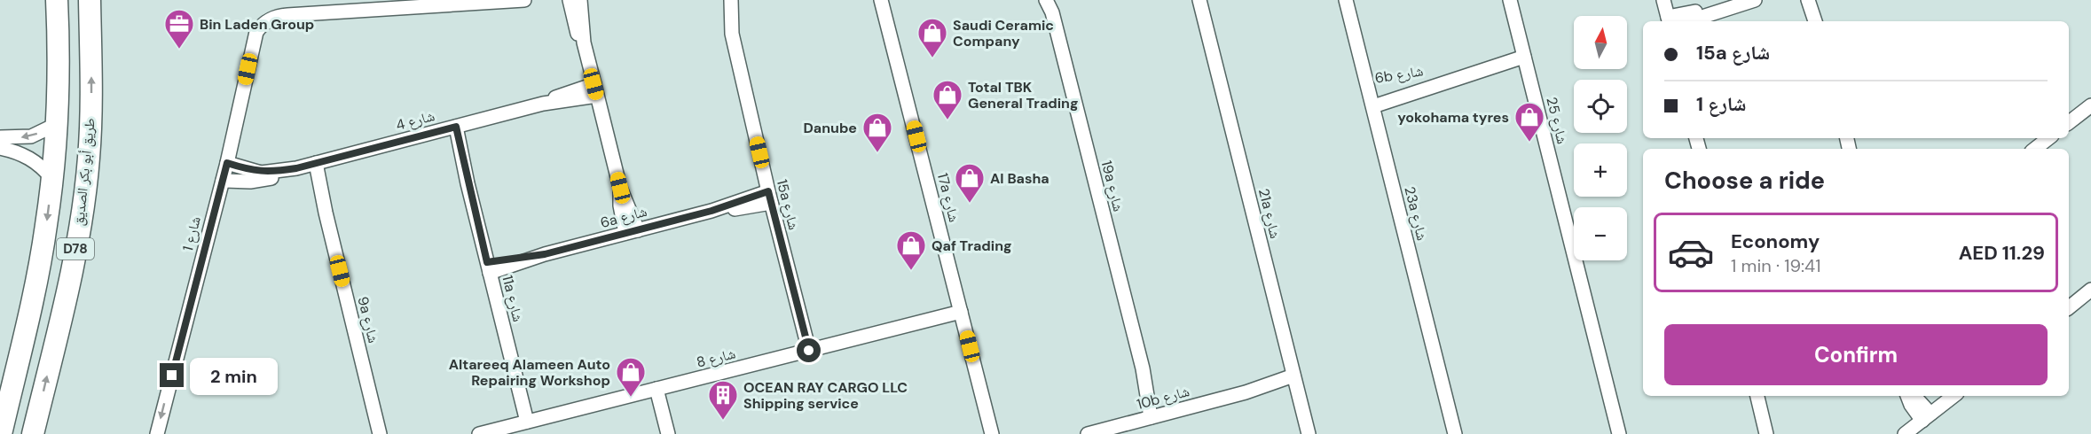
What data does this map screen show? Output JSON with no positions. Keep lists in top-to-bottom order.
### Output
{
  "streets": {
    "main road": ["طريق أبو بكر الصديق", "D78"],
    "street": [
      "6b شارع",
      "شارع 4",
      "شارع 25",
      "19a شارع",
      "17a شارع",
      "15a شارع",
      "21a شارع",
      "23a شارع",
      "6a شارع",
      "شارع 1",
      "11a شارع",
      "9a شارع",
      "شارع 8",
      "10b شارع"
    ]
  },
  "crossings": [
    ["6b شارع", "شارع 25"],
    ["6b شارع", "23a شارع"],
    ["شارع 4", "شارع 1"],
    ["شارع 4", "11a شارع"],
    ["شارع 4", "9a شارع"],
    ["19a شارع", "10b شارع"],
    ["17a شارع", "شارع 8"],
    ["15a شارع", "6a شارع"],
    ["15a شارع", "شارع 8"],
    ["21a شارع", "10b شارع"],
    ["6a شارع", "11a شارع"],
    ["11a شارع", "شارع 8"]
  ],
  "one_way": ["شارع 1"],
  "places": {
    "office": ["Bin Laden Group"],
    "shop": [
      "Saudi Ceramic Company",
      "Total TBK General Trading",
      "yokohama tyres",
      "Danube",
      "Al Basha",
      "Qaf Trading",
      "Altareeq Alameen Auto Repairing Workshop"
    ],
    "building": ["OCEAN RAY CARGO LLC Shipping service"]
  },
  "north": "top",
  "page": {
    "map_buttons": ["+", "−"],
    "banner": ["15a شارع", "شارع 1"],
    "heading": "Choose a ride",
    "list": [
      {
        "name": "Economy",
        "note": "1 min · 19:41",
        "value": "AED 11.29"
      }
    ],
    "buttons": "Confirm",
    "bubble": "2 min"
  }
}
